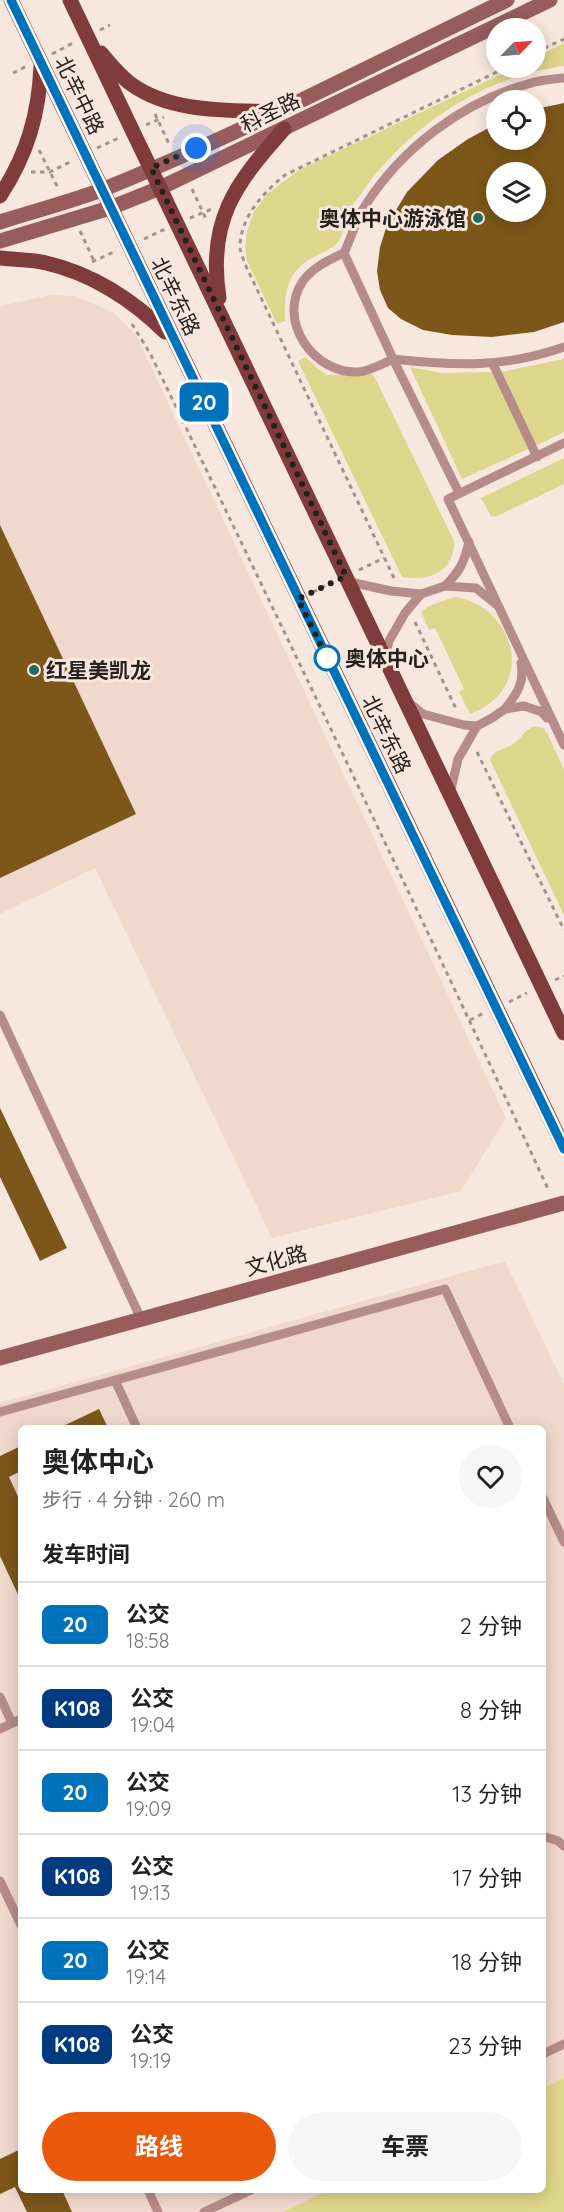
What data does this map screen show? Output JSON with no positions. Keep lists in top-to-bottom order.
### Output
{
  "streets": {
    "main road": ["北辛中路", "北辛东路"],
    "street": ["科圣路", "文化路"]
  },
  "crossings": [
    ["北辛中路", "科圣路"],
    ["北辛中路", "北辛东路"],
    ["科圣路", "北辛东路"]
  ],
  "places": ["奥体中心游泳馆", "奥体中心", "红星美凯龙"],
  "lines": ["bus line 20"],
  "north": "top right",
  "page": {
    "on_map": "20",
    "heading": [
      ["奥体中心", "步行 · 4 分钟 · 260 m"],
      "发车时间"
    ],
    "list": [
      {
        "mark": "20",
        "name": "公交",
        "note": "18:58",
        "value": "2 分钟"
      },
      {
        "mark": "K108",
        "name": "公交",
        "note": "19:04",
        "value": "8 分钟"
      },
      {
        "mark": "20",
        "name": "公交",
        "note": "19:09",
        "value": "13 分钟"
      },
      {
        "mark": "K108",
        "name": "公交",
        "note": "19:13",
        "value": "17 分钟"
      },
      {
        "mark": "20",
        "name": "公交",
        "note": "19:14",
        "value": "18 分钟"
      },
      {
        "mark": "K108",
        "name": "公交",
        "note": "19:19",
        "value": "23 分钟"
      }
    ],
    "buttons": ["路线", "车票"]
  }
}
